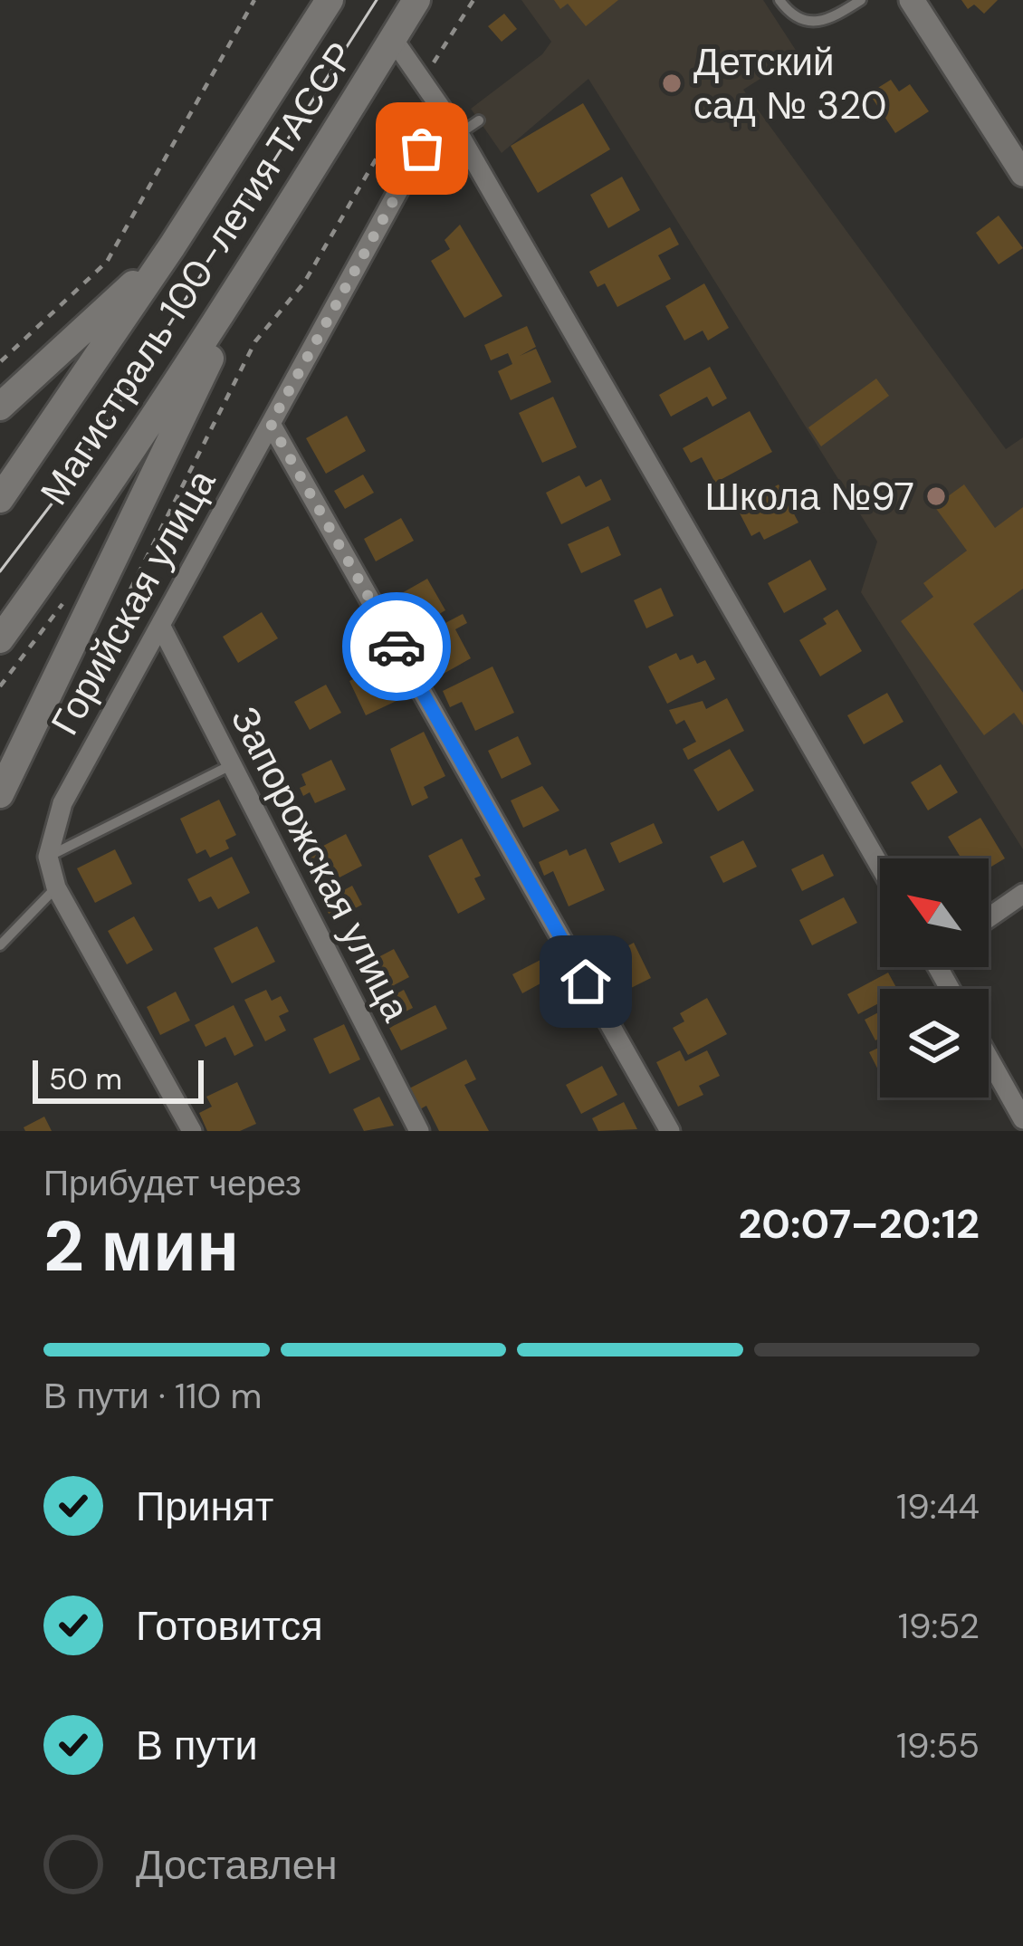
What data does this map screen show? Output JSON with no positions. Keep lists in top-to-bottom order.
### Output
{
  "streets": {
    "main road": ["Магистраль 100-летия ТАССР"],
    "street": ["Горийская улица", "Запорожская улица"]
  },
  "crossings": [
    ["Горийская улица", "Запорожская улица"]
  ],
  "places": ["Детский сад № 320", "Школа №97"],
  "scale_bar": "50 m",
  "north": "top left",
  "page": {
    "scale": "50 m",
    "heading": ["2 мин", "Прибудет через", "20:07–20:12"],
    "bar": "В пути · 110 m",
    "list": [
      ["Принят", "19:44"],
      ["Готовится", "19:52"],
      ["В пути", "19:55"],
      "Доставлен"
    ]
  }
}
